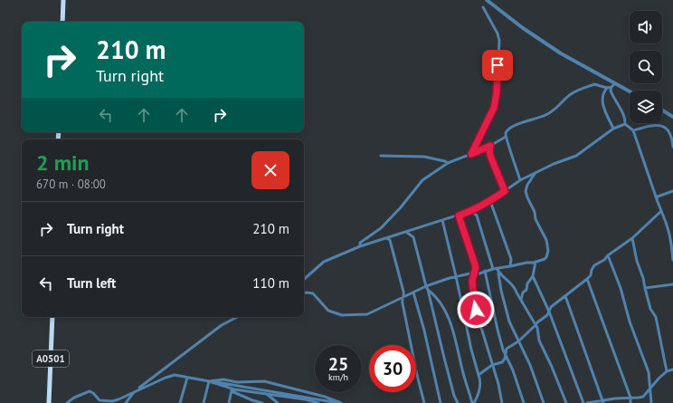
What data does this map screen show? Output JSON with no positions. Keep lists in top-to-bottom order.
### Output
{
  "streets": {
    "highway": ["A0501"]
  },
  "page": {
    "turn": ["210 m", "Turn right"],
    "heading": ["2 min", "670 m · 08:00"],
    "list": [
      {
        "name": "Turn right",
        "value": "210 m"
      },
      {
        "name": "Turn left",
        "value": "110 m"
      }
    ],
    "speed": "25 km/h",
    "limit": "30"
  }
}
